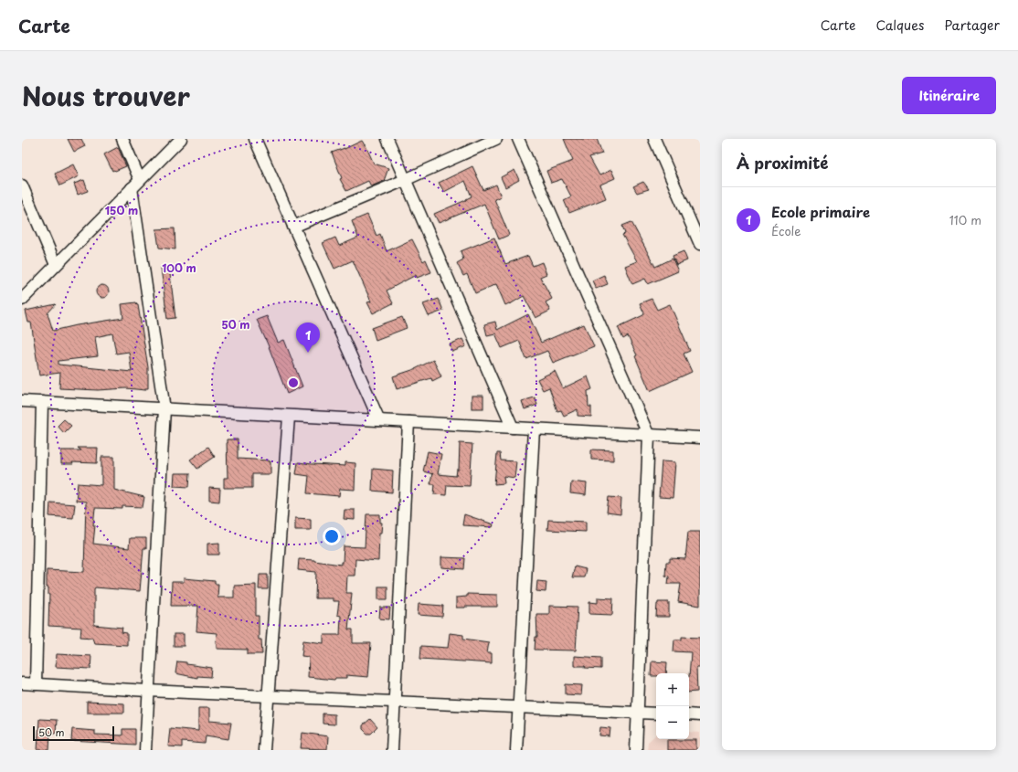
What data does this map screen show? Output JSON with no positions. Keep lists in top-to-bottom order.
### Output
{
  "scale_bar": "50 m",
  "page": {
    "header": "Carte",
    "nav": ["Carte", "Calques", "Partager"],
    "title": "Nous trouver",
    "buttons": "Itinéraire",
    "heading": "À proximité",
    "list": [
      {
        "mark": "1",
        "name": "Ecole primaire",
        "note": "École",
        "value": "110 m"
      }
    ],
    "pins": "1",
    "map_buttons": ["+", "−"],
    "scale": "50 m"
  },
  "rings": ["150 m", "100 m", "50 m"]
}
